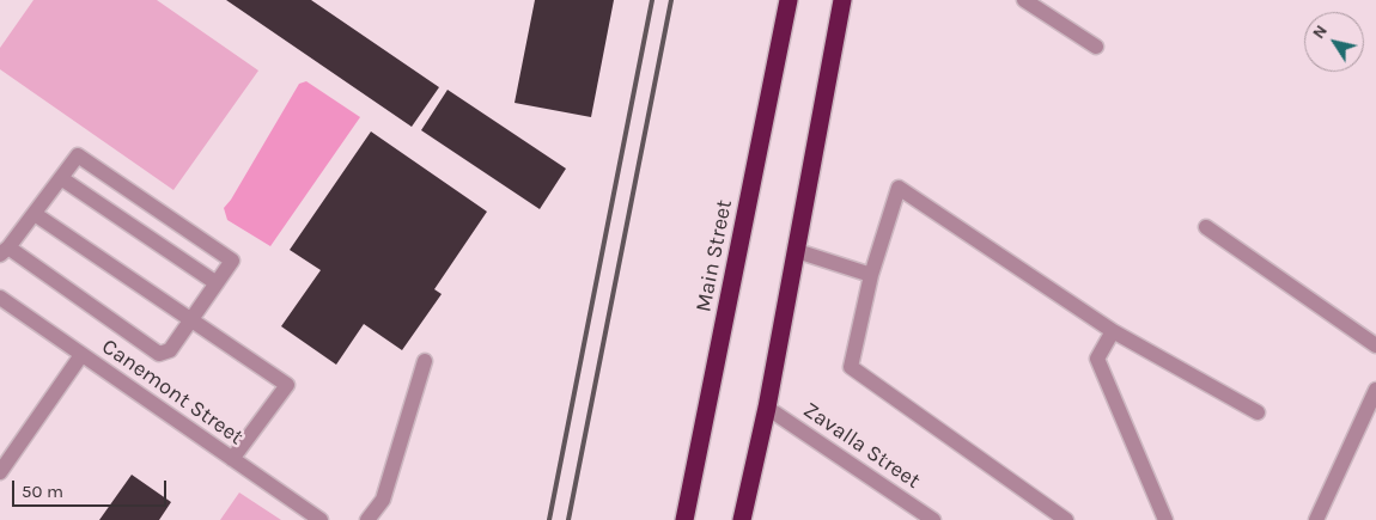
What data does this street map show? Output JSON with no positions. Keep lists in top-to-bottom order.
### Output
{
  "streets": {
    "highway": ["Main Street"],
    "street": ["Canemont Street", "Zavalla Street"]
  },
  "scale_bar": "50 m",
  "north": "top left"
}
